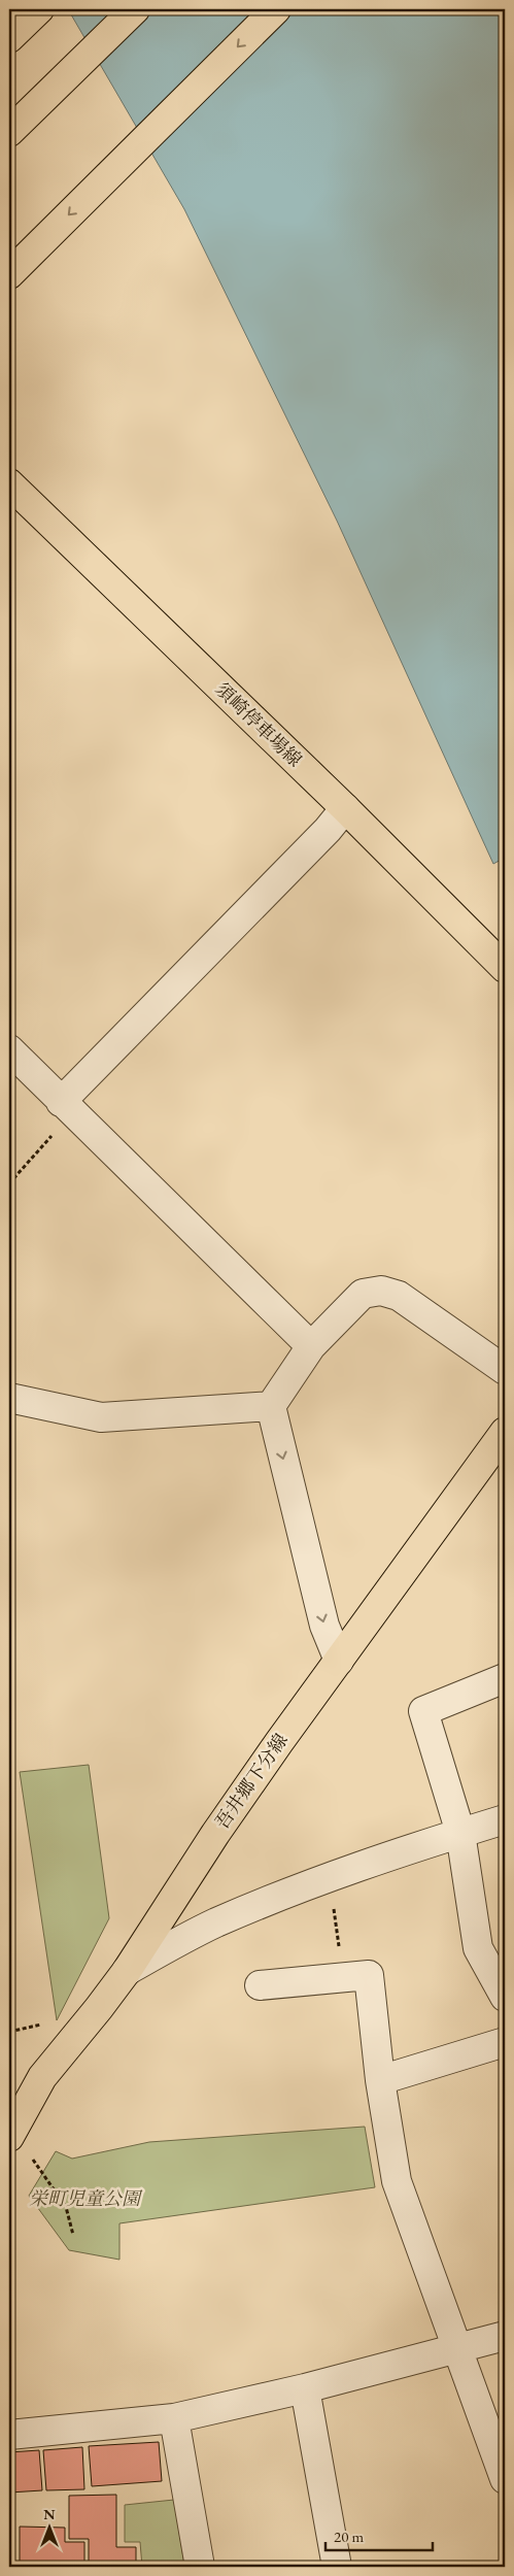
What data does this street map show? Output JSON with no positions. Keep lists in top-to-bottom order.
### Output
{
  "streets": {
    "main road": ["須崎停車場線", "吾井郷下分線"]
  },
  "parks": ["栄町児童公園"],
  "scale_bar": "20 m",
  "north": "top"
}
